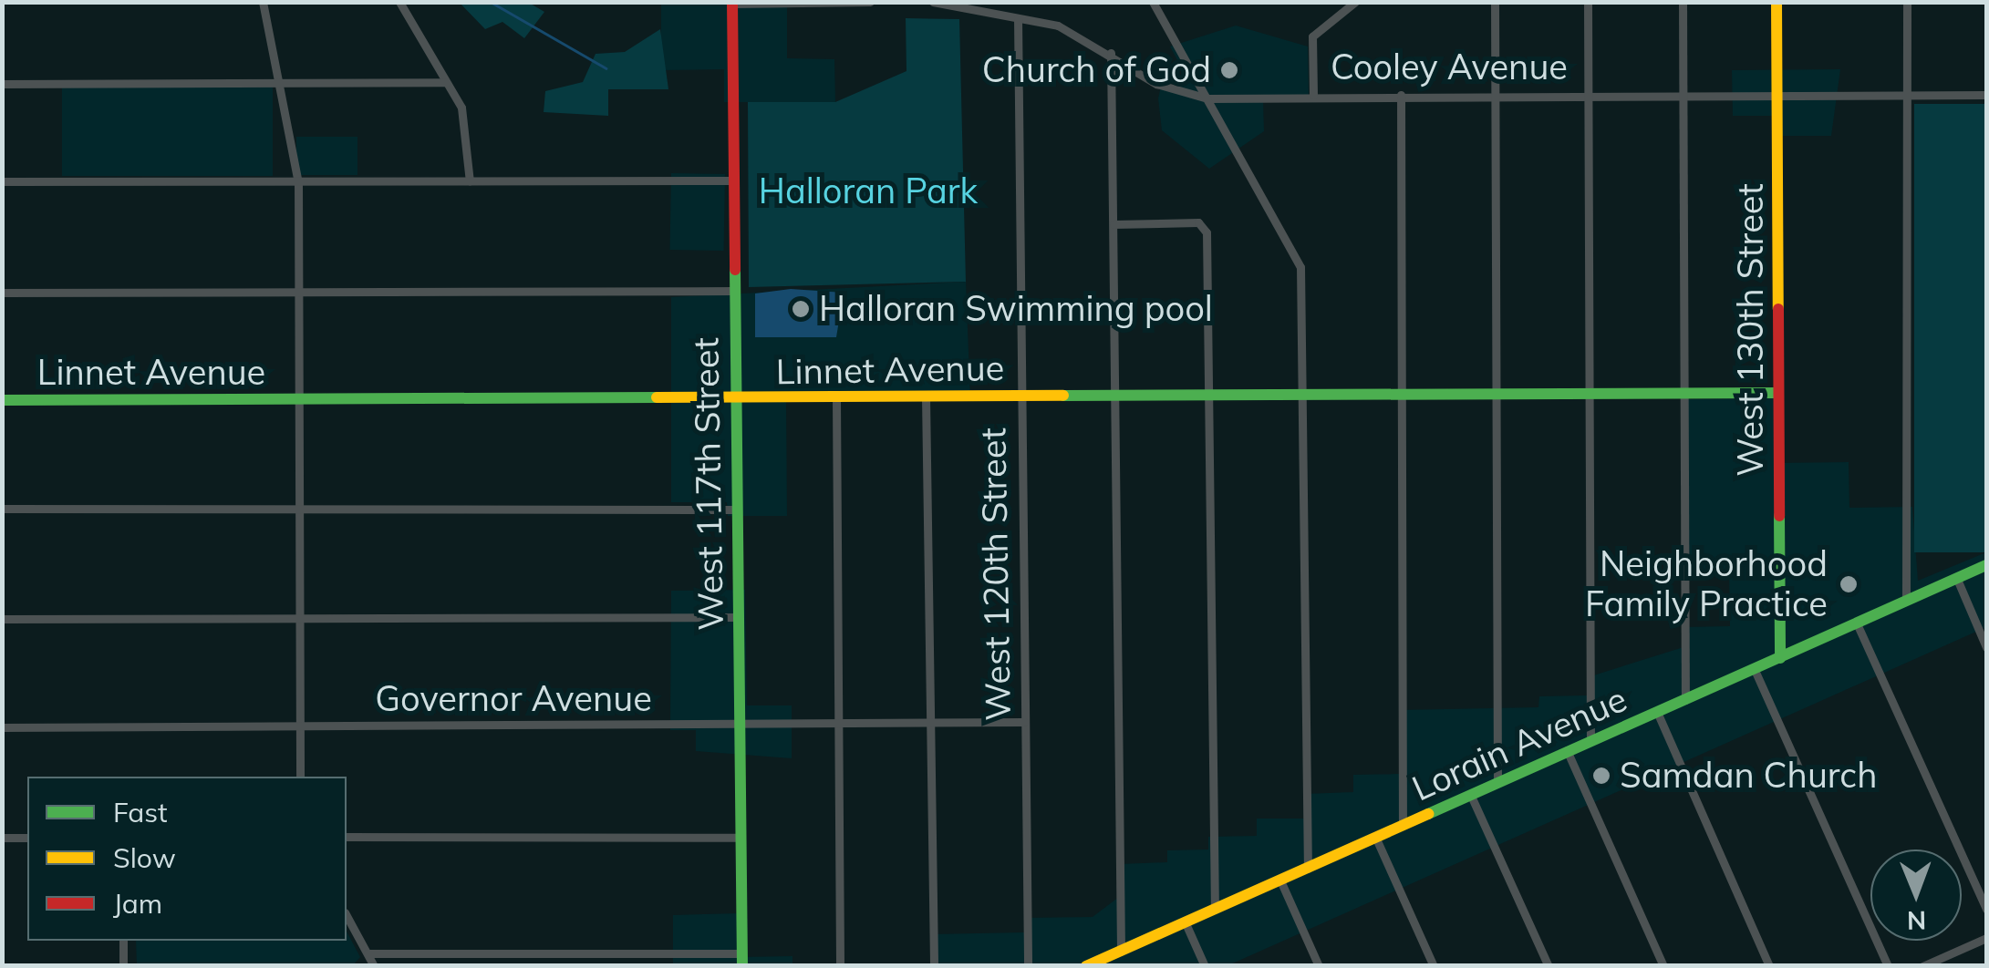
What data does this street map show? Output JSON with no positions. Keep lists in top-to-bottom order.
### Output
{
  "streets": {
    "main road": [
      "West 130th Street",
      "Linnet Avenue",
      "West 117th Street",
      "Lorain Avenue"
    ],
    "street": ["Cooley Avenue", "West 120th Street", "Governor Avenue"]
  },
  "crossings": [
    ["Cooley Avenue", "West 130th Street"],
    ["Cooley Avenue", "West 120th Street"],
    ["West 130th Street", "Linnet Avenue"],
    ["West 130th Street", "Lorain Avenue"],
    ["Linnet Avenue", "West 117th Street"],
    ["Linnet Avenue", "West 120th Street"],
    ["West 117th Street", "Governor Avenue"],
    ["West 120th Street", "Governor Avenue"]
  ],
  "parks": ["Halloran Park"],
  "places": [
    "Church of God",
    "Halloran Swimming pool",
    "Neighborhood Family Practice",
    "Samdan Church"
  ],
  "legend": ["Fast", "Slow", "Jam"],
  "north": "bottom"
}
